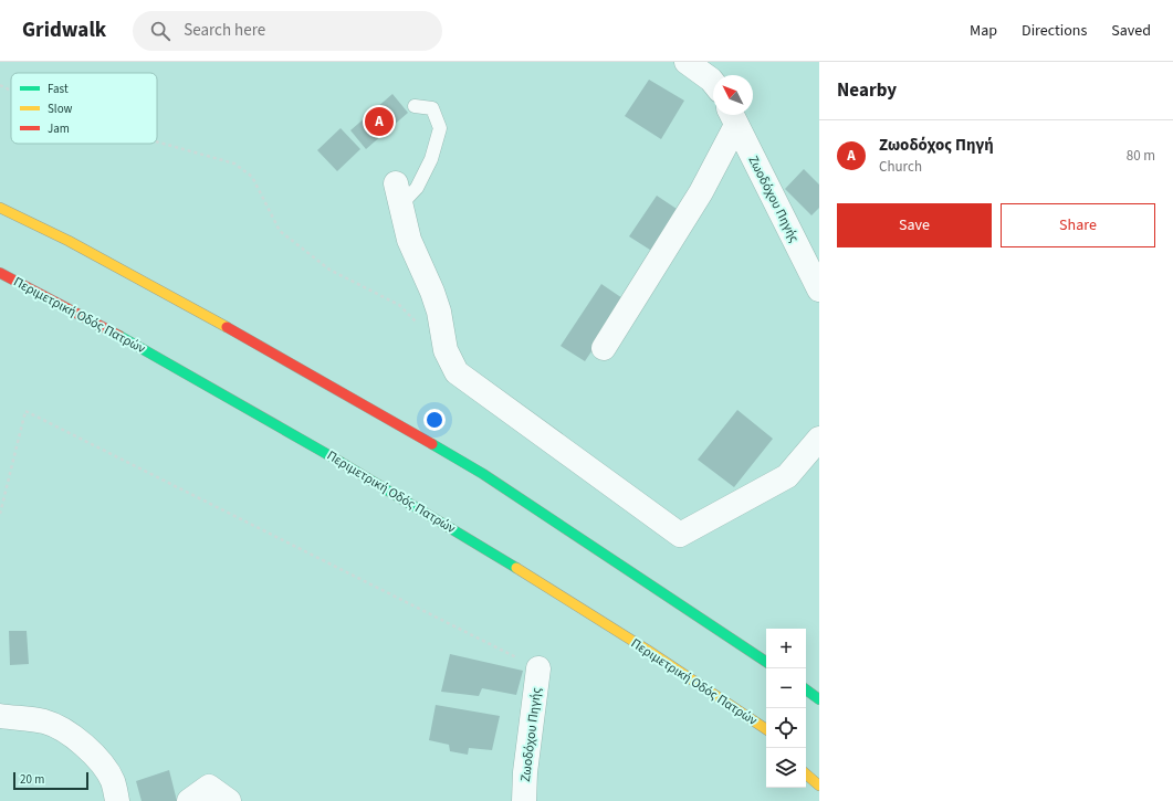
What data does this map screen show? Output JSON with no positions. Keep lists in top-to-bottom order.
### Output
{
  "streets": {
    "highway": ["Περιμετρική Οδός Πατρών"],
    "street": ["Ζωοδόχου Πηγής"]
  },
  "legend": ["Fast", "Slow", "Jam"],
  "scale_bar": "20 m",
  "north": "top left",
  "page": {
    "header": "Gridwalk",
    "search": "Search here",
    "nav": ["Map", "Directions", "Saved"],
    "heading": "Nearby",
    "pins": "A",
    "list": [
      {
        "mark": "A",
        "name": "Ζωοδόχος Πηγή",
        "note": "Church",
        "value": "80 m"
      }
    ],
    "buttons": ["Save", "Share"],
    "map_buttons": ["+", "−"],
    "scale": "20 m"
  }
}
